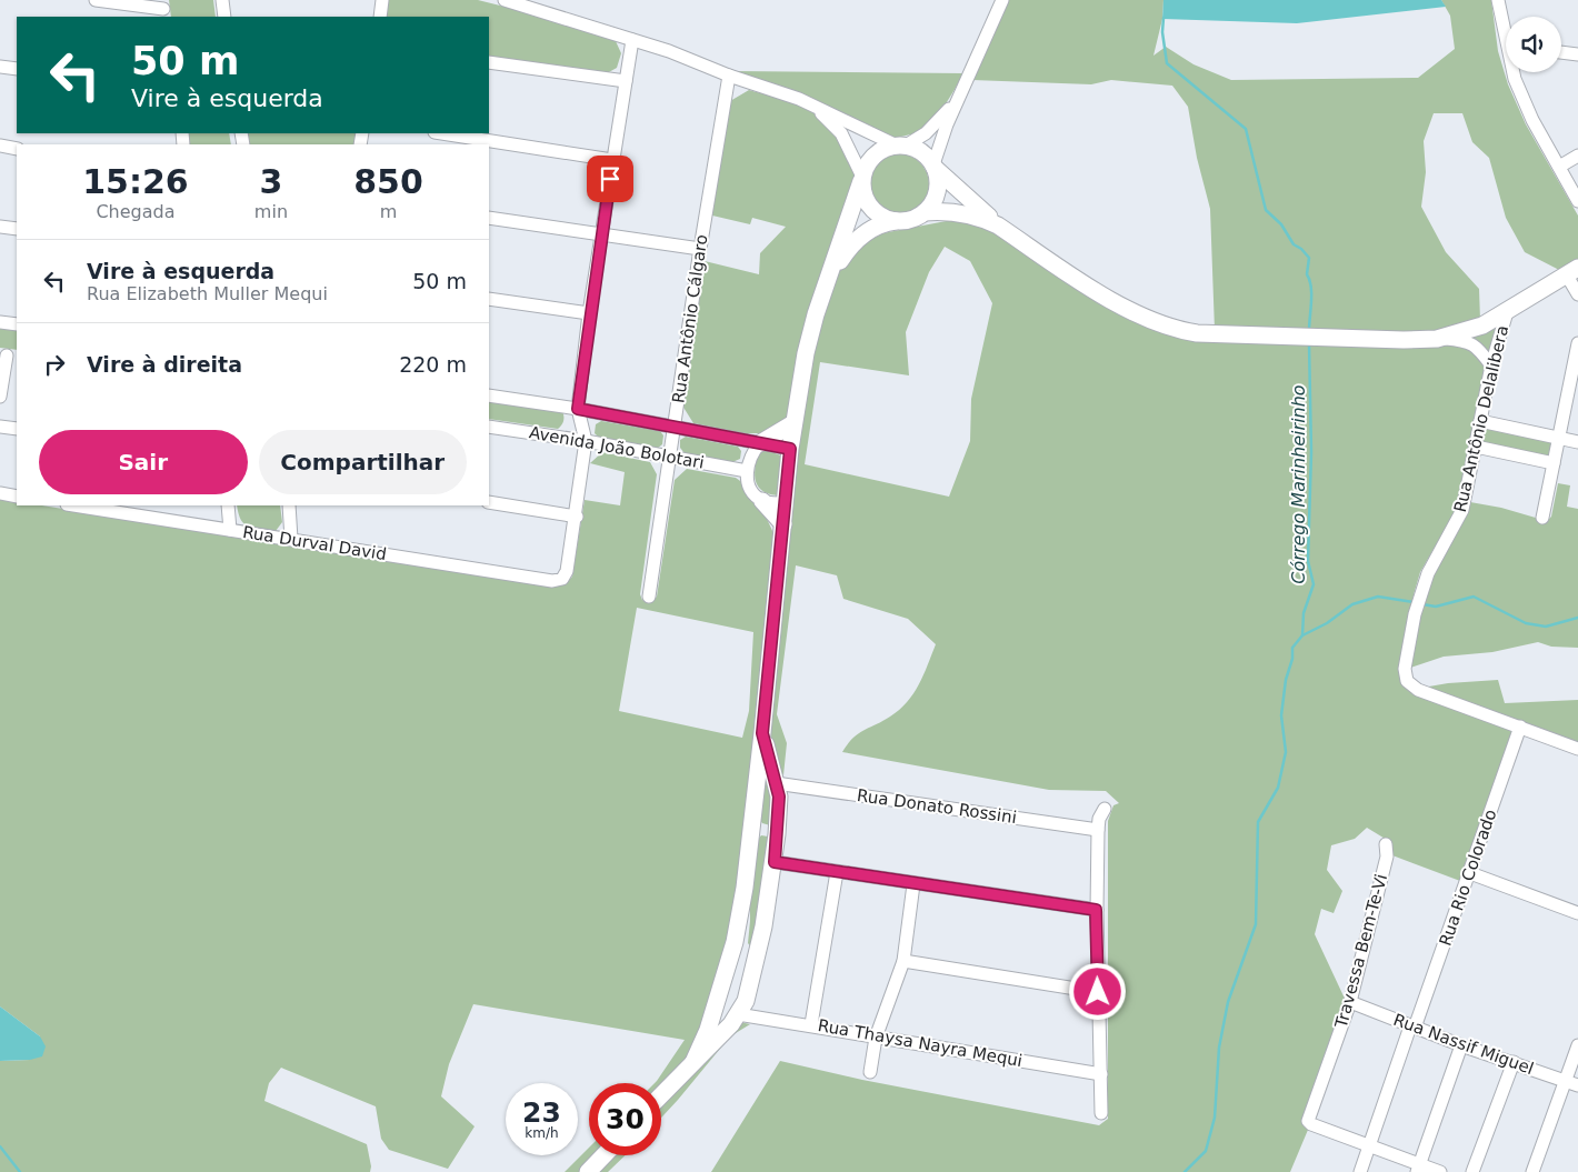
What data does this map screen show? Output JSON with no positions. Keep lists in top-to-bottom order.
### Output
{
  "streets": {
    "street": [
      "Rua Antônio Cálgaro",
      "Rua Antônio Delalibera",
      "Avenida João Bolotari",
      "Rua Durval David",
      "Rua Donato Rossini",
      "Rua Rio Colorado",
      "Travessa Bem-Te-Vi",
      "Rua Thaysa Nayra Mequi",
      "Rua Nassif Miguel"
    ]
  },
  "crossings": [
    ["Rua Antônio Cálgaro", "Avenida João Bolotari"],
    ["Rua Antônio Delalibera", "Rua Rio Colorado"],
    ["Rua Rio Colorado", "Travessa Bem-Te-Vi"],
    ["Rua Rio Colorado", "Rua Nassif Miguel"],
    ["Travessa Bem-Te-Vi", "Rua Nassif Miguel"]
  ],
  "water": ["Córrego Marinheirinho"],
  "page": {
    "turn": ["50 m", "Vire à esquerda"],
    "eta": [
      "15:26",
      "Chegada",
      "3",
      "min",
      "850",
      "m"
    ],
    "list": [
      {
        "name": "Vire à esquerda",
        "note": "Rua Elizabeth Muller Mequi",
        "value": "50 m"
      },
      {
        "name": "Vire à direita",
        "value": "220 m"
      }
    ],
    "buttons": ["Sair", "Compartilhar"],
    "speed": "23 km/h",
    "limit": "30"
  }
}
